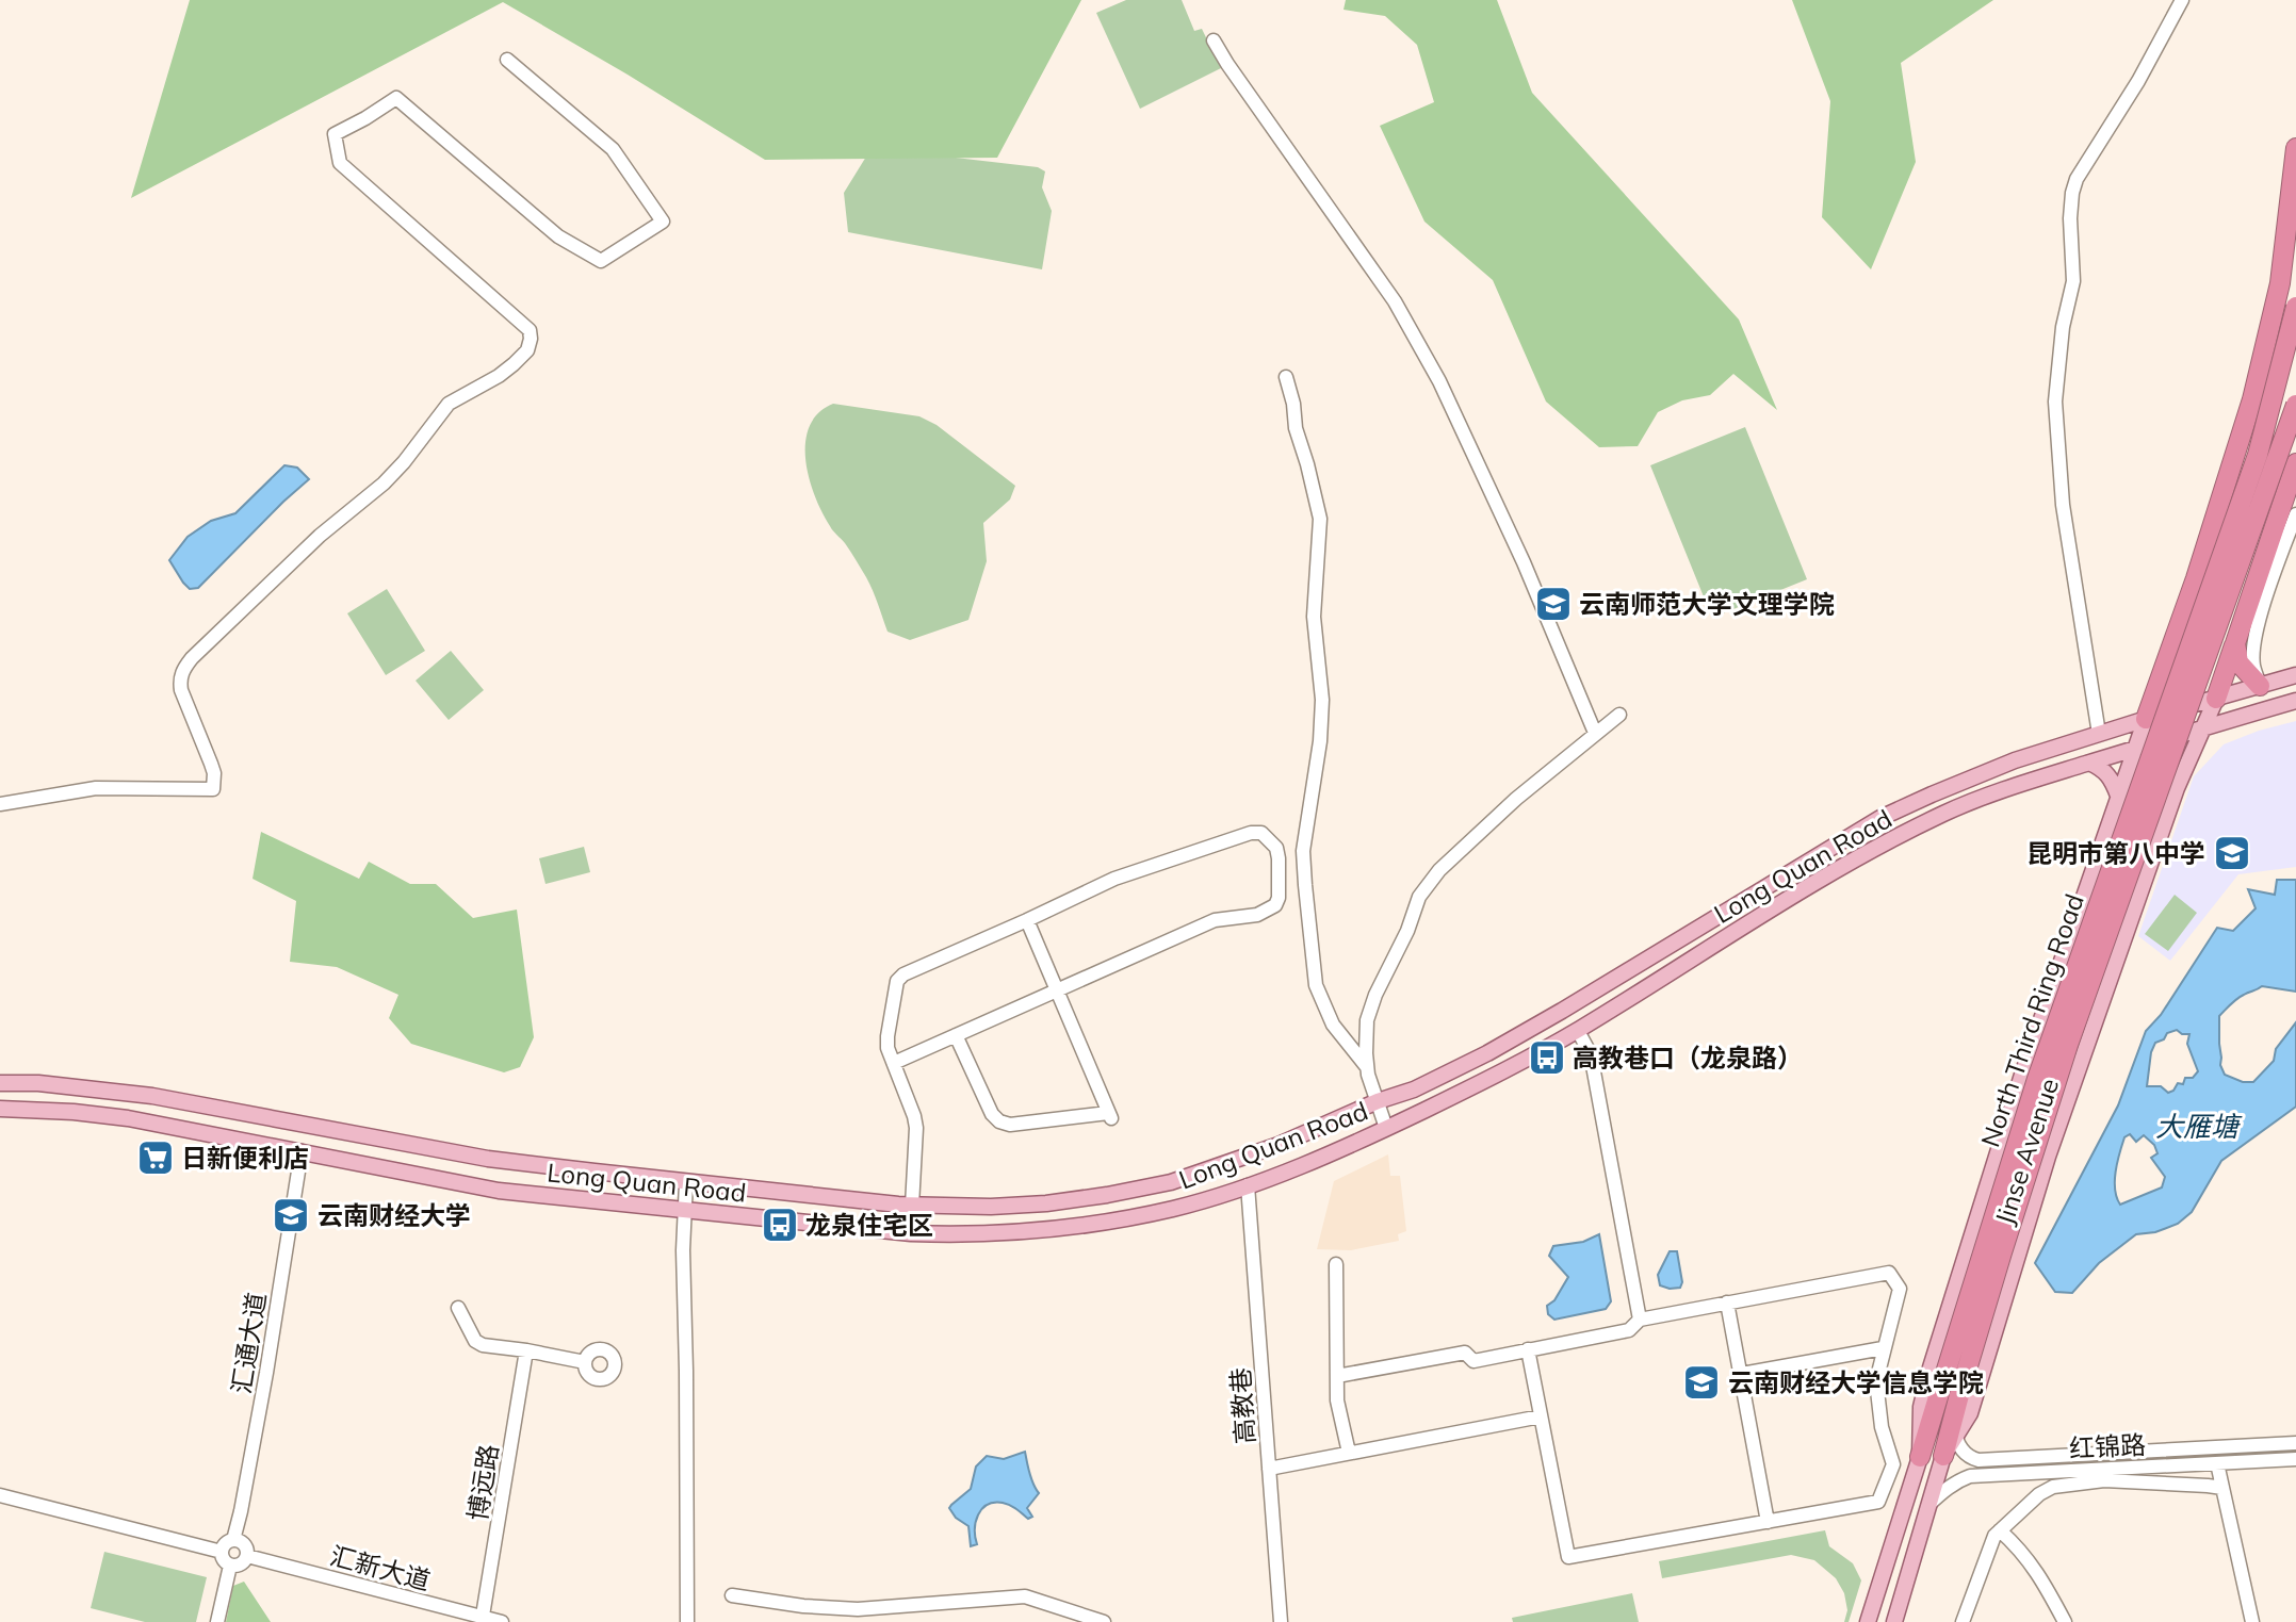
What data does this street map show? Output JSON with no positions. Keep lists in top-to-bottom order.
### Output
{
  "streets": {
    "highway": ["North Third Ring Road"],
    "main road": ["Long Quan Road", "Jinse Avenue"],
    "street": [
      "汇通大道",
      "高教巷",
      "红锦路",
      "博远路",
      "汇新大道"
    ]
  },
  "crossings": [
    ["Long Quan Road", "Jinse Avenue"],
    ["Long Quan Road", "汇通大道"],
    ["Long Quan Road", "高教巷"],
    ["North Third Ring Road", "Jinse Avenue"],
    ["Jinse Avenue", "红锦路"],
    ["汇通大道", "汇新大道"],
    ["博远路", "汇新大道"]
  ],
  "water": ["大雁塘"],
  "places": {
    "school or university": [
      "云南师范大学文理学院",
      "昆明市第八中学",
      "云南财经大学",
      "云南财经大学信息学院"
    ],
    "bus stop": ["高教巷口（龙泉路）", "龙泉住宅区"],
    "supermarket": ["日新便利店"]
  }
}
